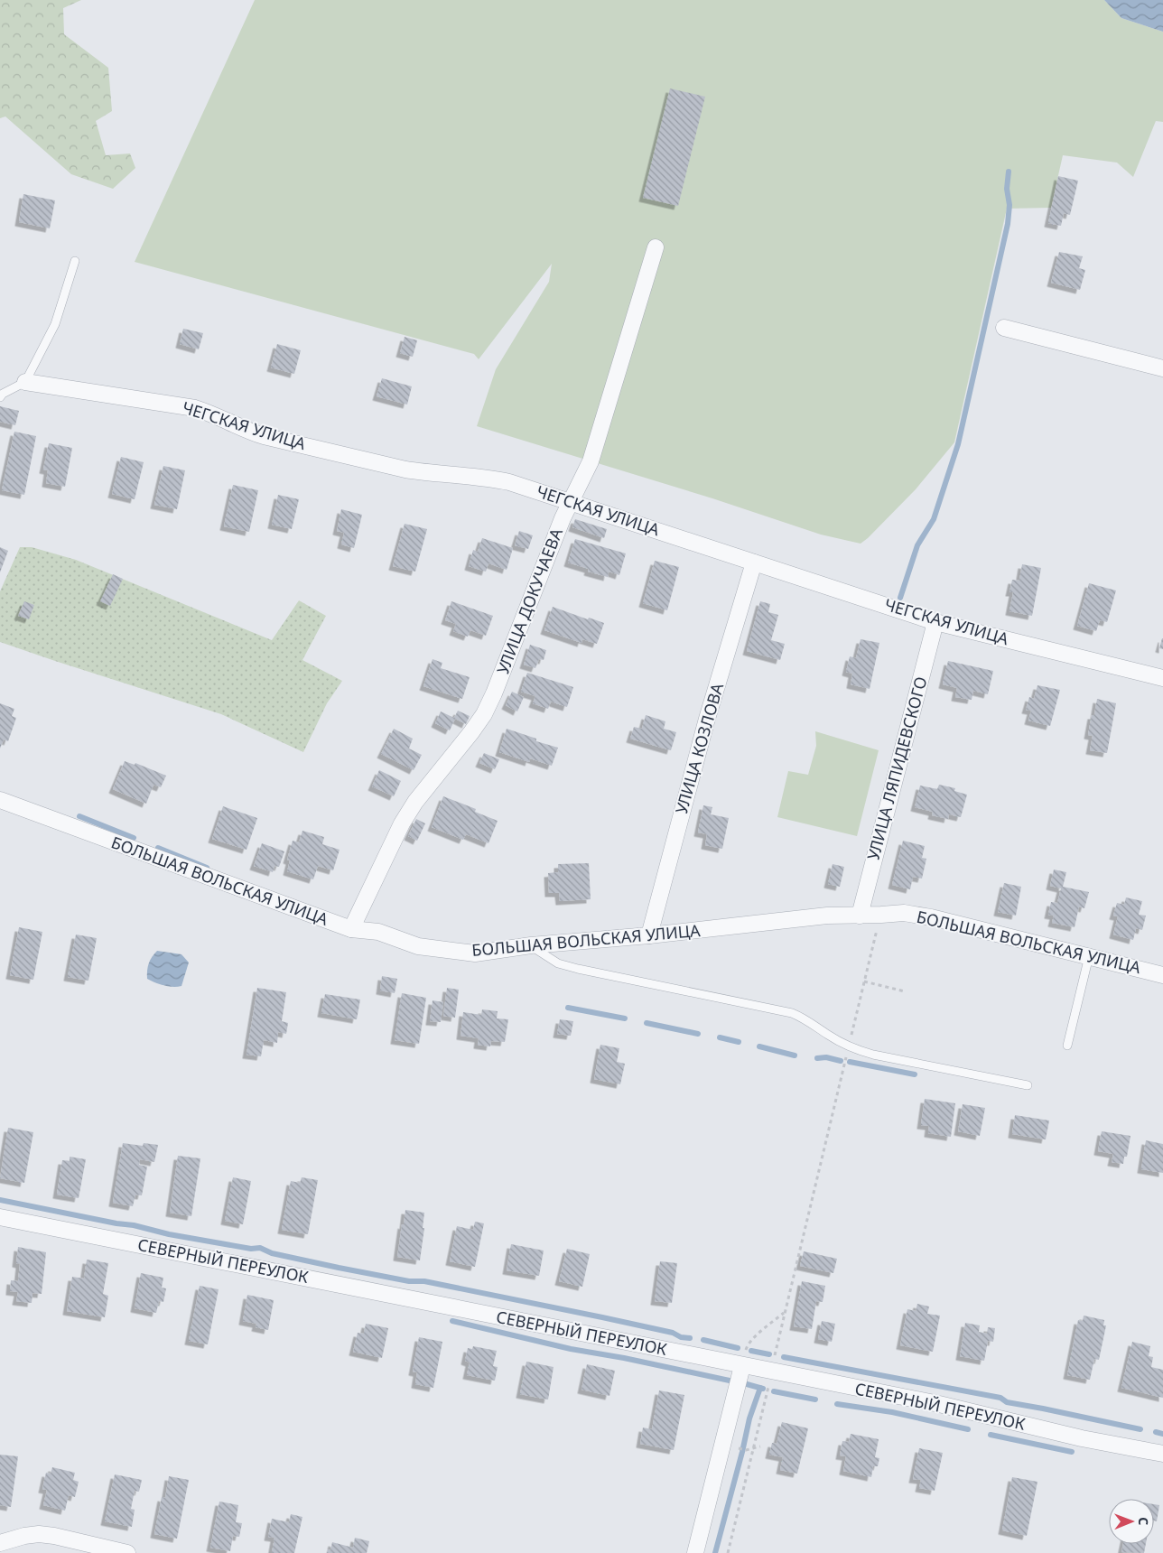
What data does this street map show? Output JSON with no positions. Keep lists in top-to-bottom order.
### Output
{
  "streets": {
    "street": [
      "ЧЕГСКАЯ УЛИЦА",
      "УЛИЦА ДОКУЧАЕВА",
      "УЛИЦА КОЗЛОВА",
      "УЛИЦА ЛЯПИДЕВСКОГО",
      "БОЛЬШАЯ ВОЛЬСКАЯ УЛИЦА",
      "СЕВЕРНЫЙ ПЕРЕУЛОК"
    ]
  },
  "crossings": [
    ["ЧЕГСКАЯ УЛИЦА", "УЛИЦА ДОКУЧАЕВА"],
    ["ЧЕГСКАЯ УЛИЦА", "УЛИЦА КОЗЛОВА"],
    ["ЧЕГСКАЯ УЛИЦА", "УЛИЦА ЛЯПИДЕВСКОГО"],
    ["УЛИЦА ДОКУЧАЕВА", "БОЛЬШАЯ ВОЛЬСКАЯ УЛИЦА"],
    ["УЛИЦА КОЗЛОВА", "БОЛЬШАЯ ВОЛЬСКАЯ УЛИЦА"],
    ["УЛИЦА ЛЯПИДЕВСКОГО", "БОЛЬШАЯ ВОЛЬСКАЯ УЛИЦА"]
  ],
  "north": "right"
}
